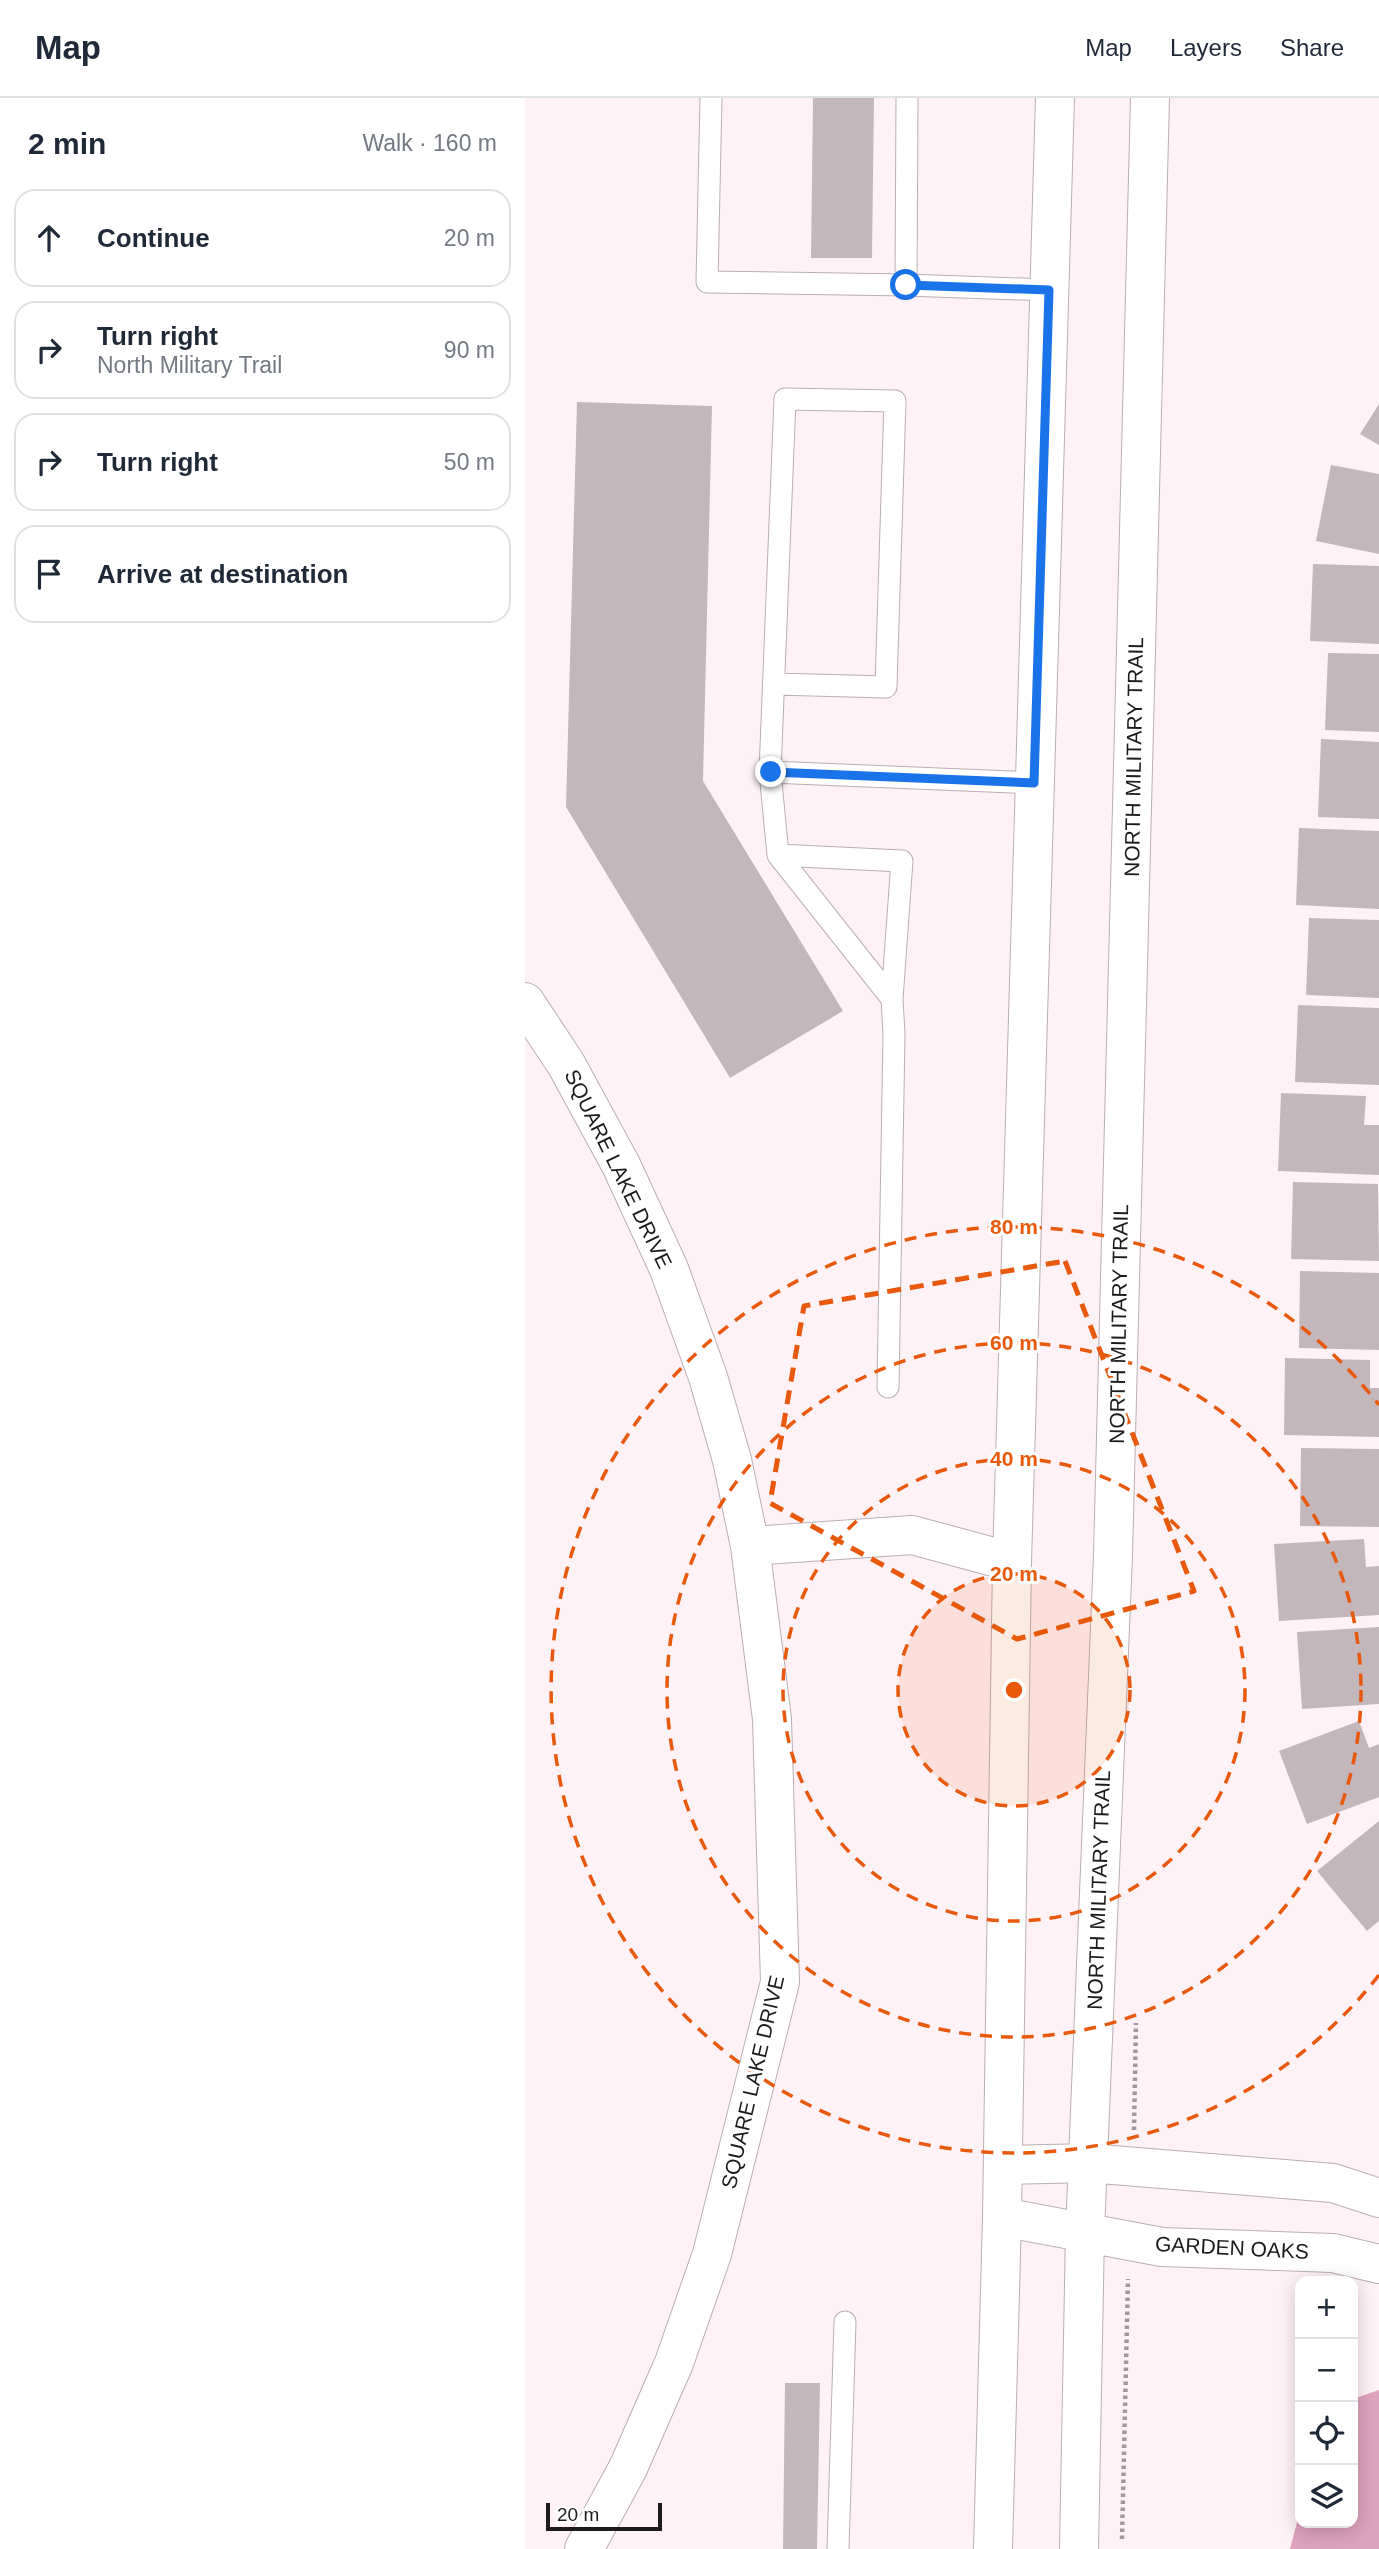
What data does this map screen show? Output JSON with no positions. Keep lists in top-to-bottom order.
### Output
{
  "streets": {
    "main road": ["NORTH MILITARY TRAIL", "SQUARE LAKE DRIVE", "GARDEN OAKS"]
  },
  "crossings": [
    ["NORTH MILITARY TRAIL", "GARDEN OAKS"]
  ],
  "scale_bar": "20 m",
  "page": {
    "header": "Map",
    "nav": ["Map", "Layers", "Share"],
    "heading": ["2 min", "Walk · 160 m"],
    "list": [
      ["Continue", "20 m"],
      ["Turn right", "North Military Trail", "90 m"],
      ["Turn right", "50 m"],
      "Arrive at destination"
    ],
    "map_buttons": ["+", "−"],
    "scale": "20 m"
  },
  "rings": [
    "80 m",
    "60 m",
    "40 m",
    "20 m"
  ]
}
